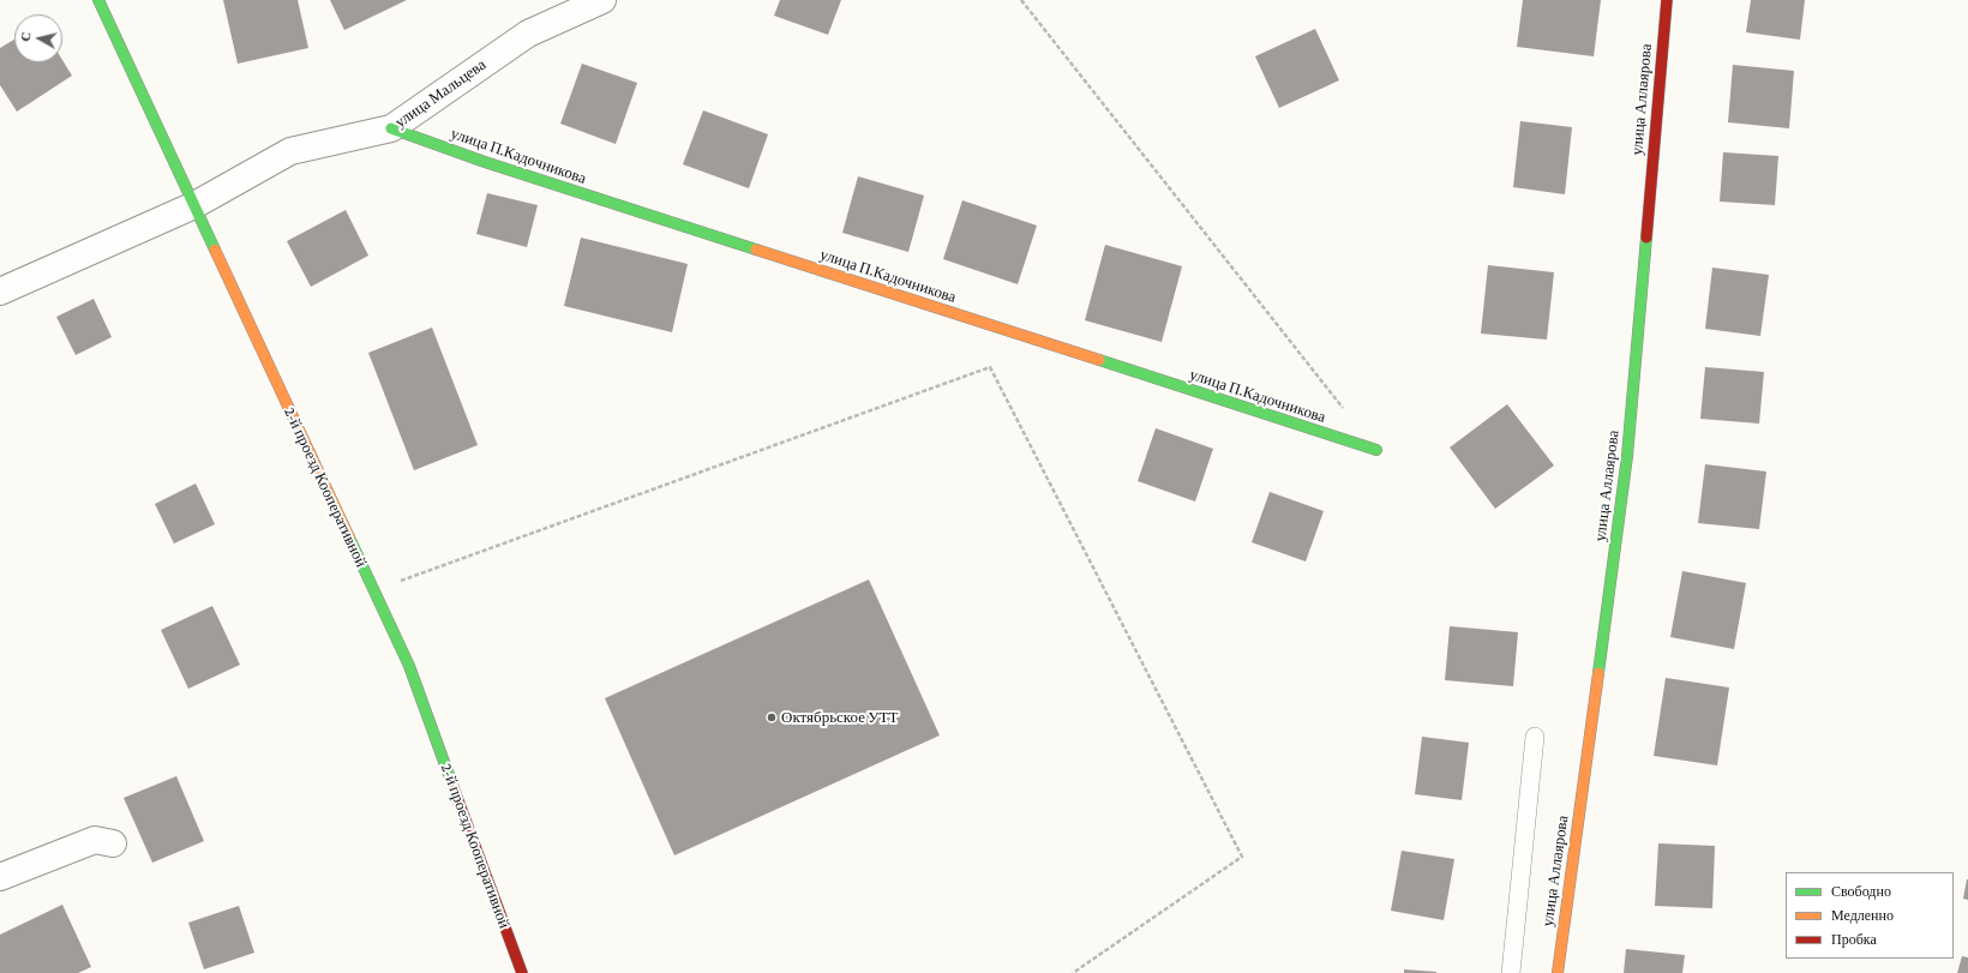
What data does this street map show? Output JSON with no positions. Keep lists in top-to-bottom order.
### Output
{
  "streets": {
    "street": [
      "улица Мальцева",
      "улица Аллаярова",
      "улица П.Кадочникова",
      "2-й проезд Кооперативной"
    ]
  },
  "crossings": [
    ["улица Мальцева", "улица П.Кадочникова"],
    ["улица Мальцева", "2-й проезд Кооперативной"]
  ],
  "places": ["Октябрьское УТТ"],
  "legend": ["Свободно", "Медленно", "Пробка"],
  "north": "left"
}
